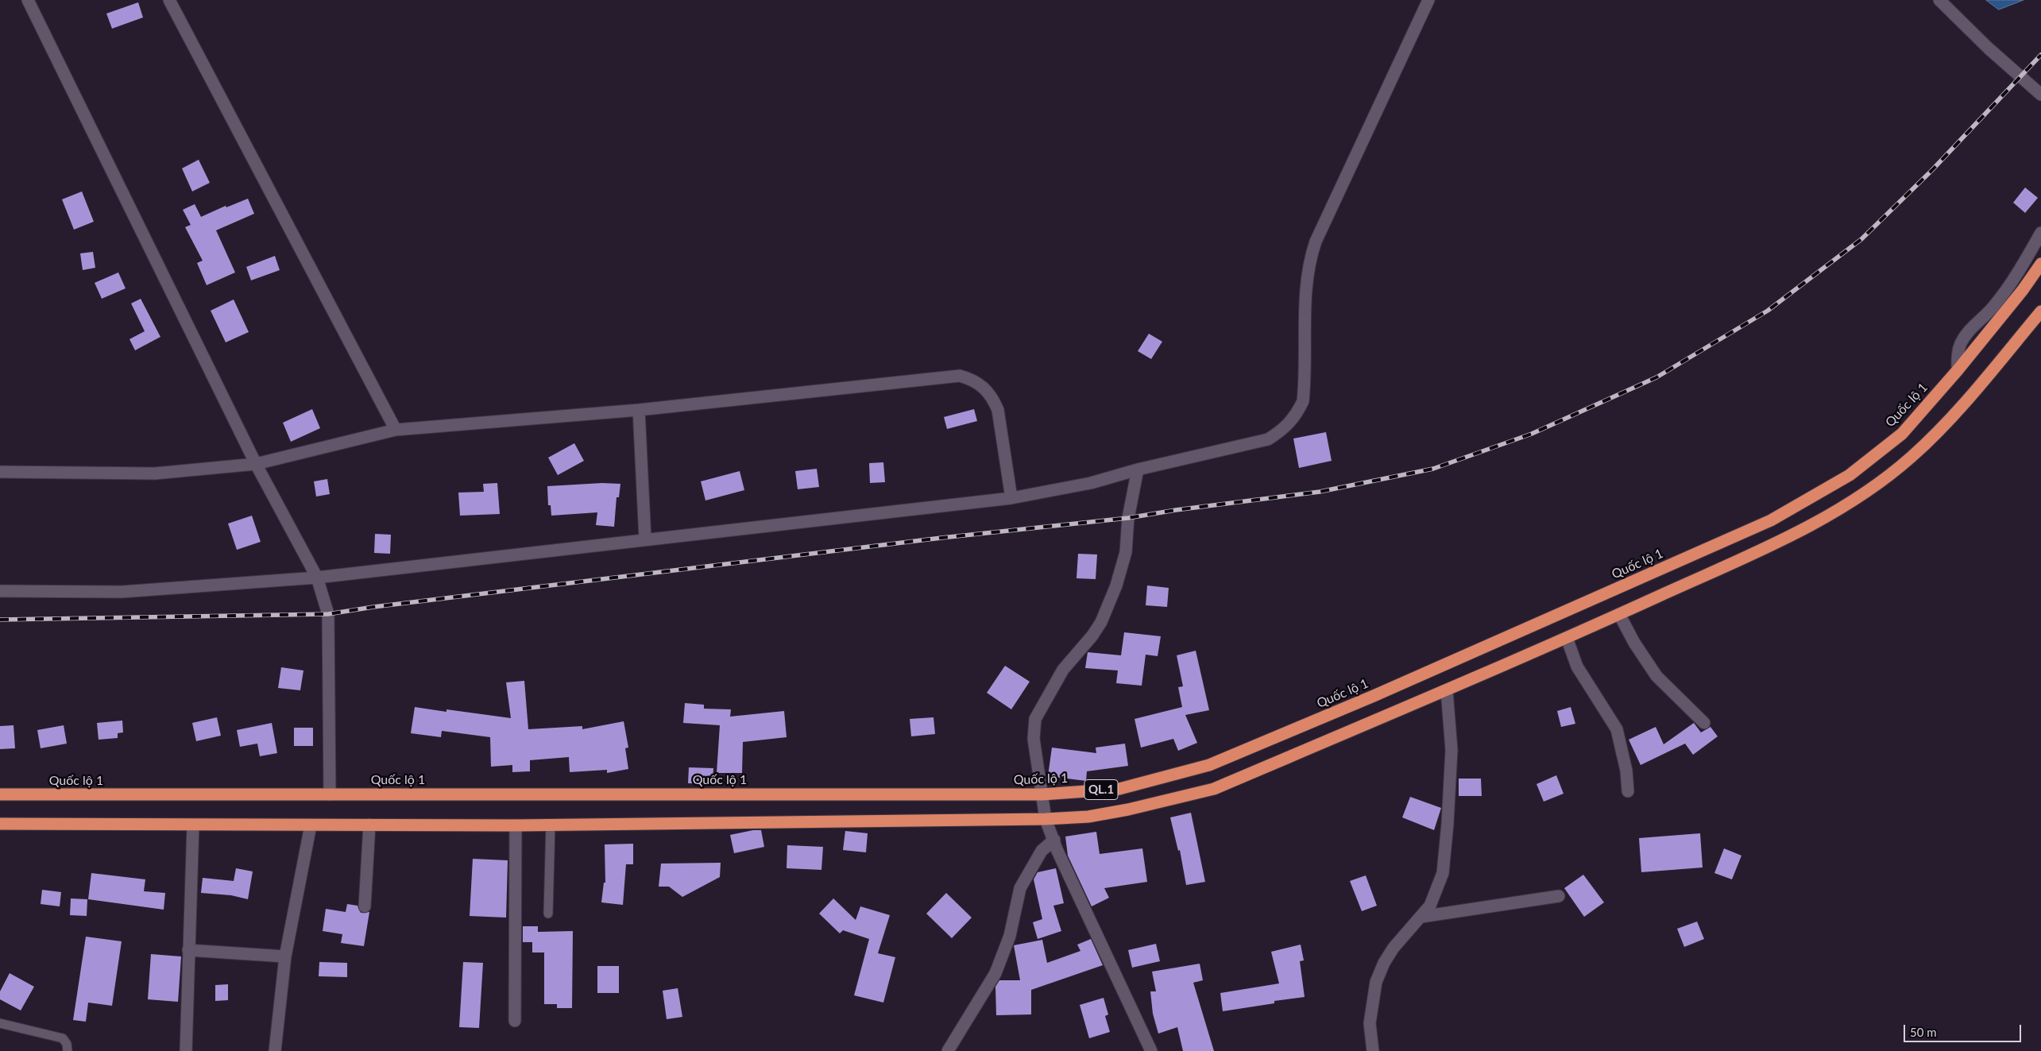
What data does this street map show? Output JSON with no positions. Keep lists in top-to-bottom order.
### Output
{
  "streets": {
    "highway": ["Quốc lộ 1", "QL.1"]
  },
  "scale_bar": "50 m"
}
